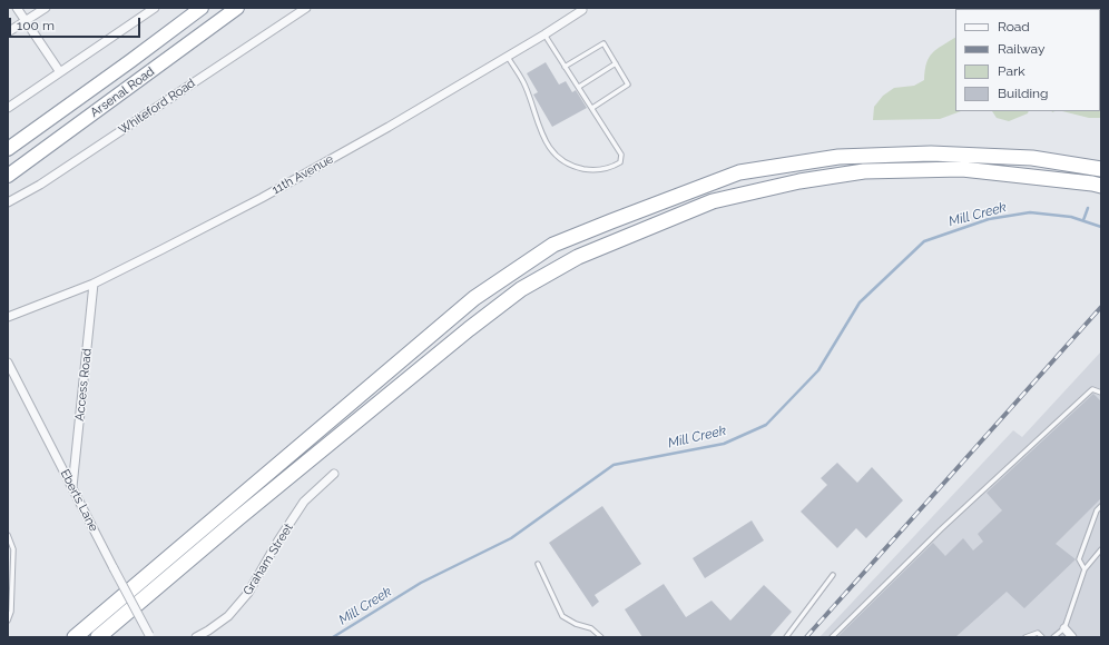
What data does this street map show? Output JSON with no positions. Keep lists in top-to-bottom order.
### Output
{
  "streets": {
    "highway": ["Arsenal Road"],
    "street": [
      "Whiteford Road",
      "11th Avenue",
      "Access Road",
      "Eberts Lane",
      "Graham Street"
    ]
  },
  "crossings": [
    ["11th Avenue", "Access Road"],
    ["Access Road", "Eberts Lane"]
  ],
  "water": ["Mill Creek"],
  "legend": [
    "Road",
    "Railway",
    "Park",
    "Building"
  ],
  "scale_bar": "100 m"
}
